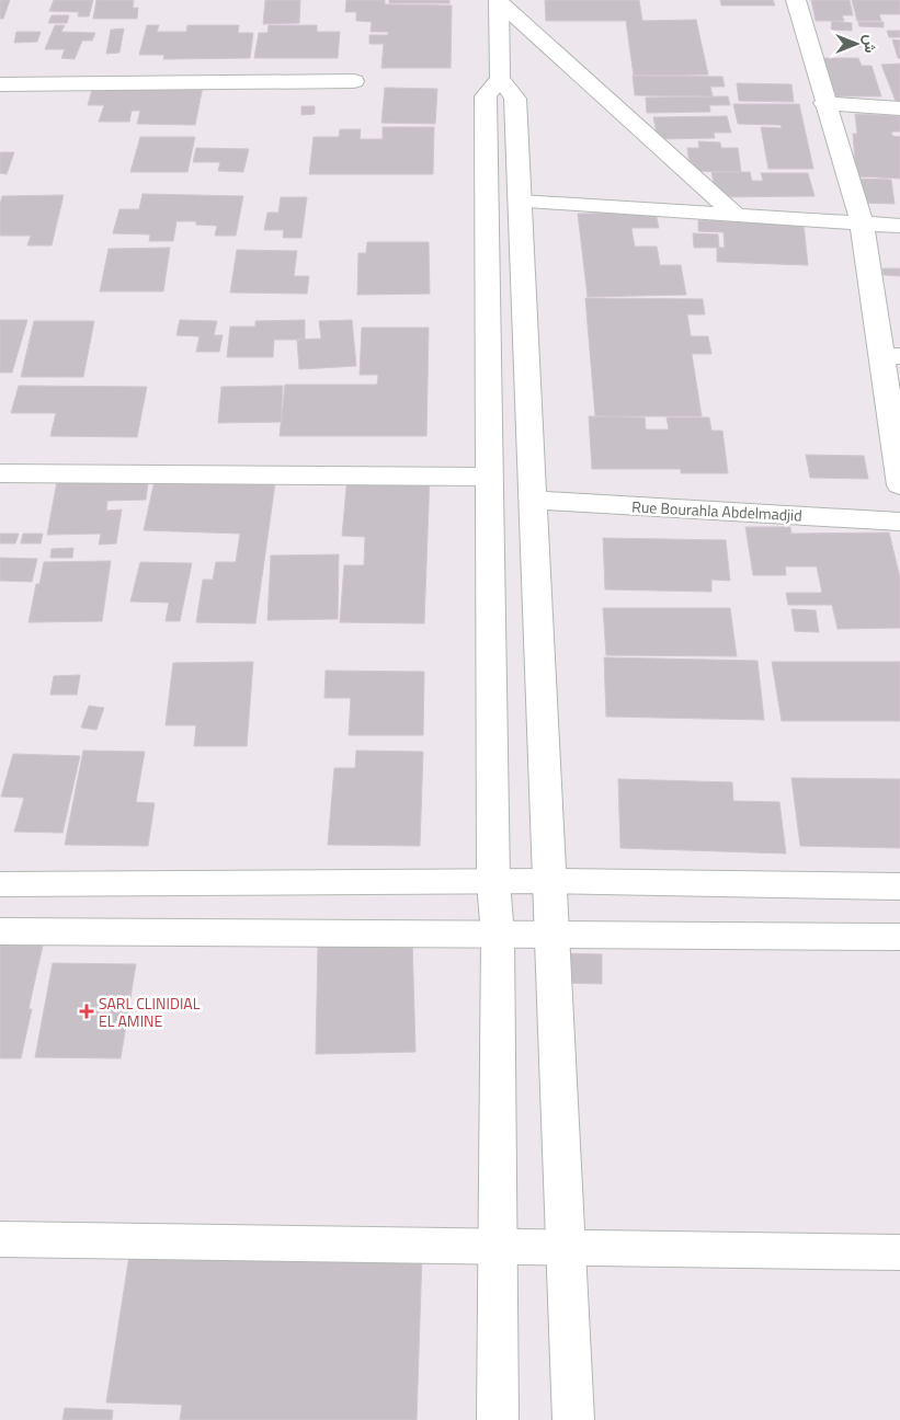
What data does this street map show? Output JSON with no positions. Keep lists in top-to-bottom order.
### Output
{
  "streets": {
    "street": ["Rue Bourahla Abdelmadjid"]
  },
  "places": {
    "health": ["SARL CLINIDIAL EL AMINE"]
  },
  "north": "right"
}
